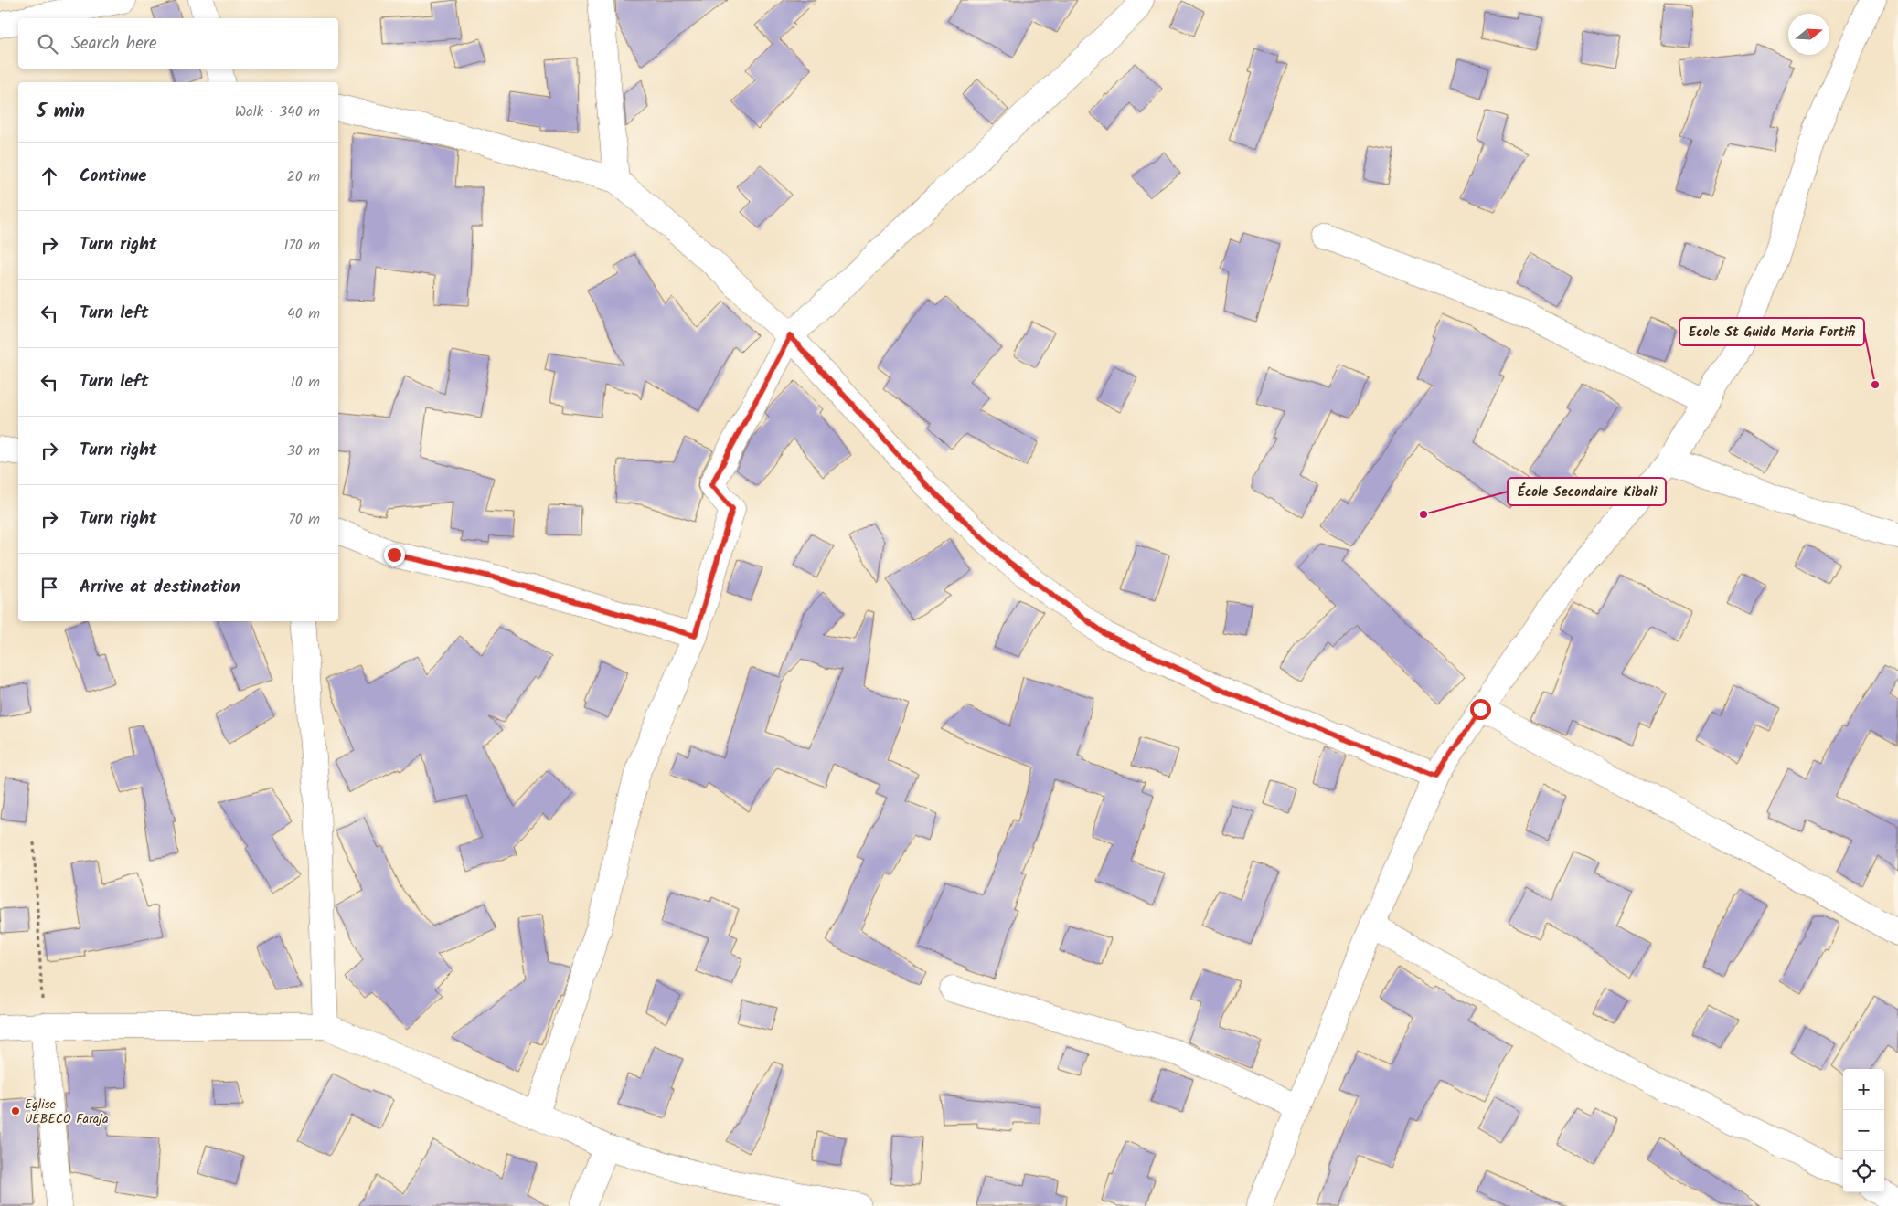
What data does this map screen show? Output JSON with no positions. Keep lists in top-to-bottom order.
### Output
{
  "places": ["Ecole St Guido Maria Fortifi", "École Secondaire Kibali", "Eglise UEBECO Faraja"],
  "north": "right",
  "page": {
    "search": "Search here",
    "heading": ["5 min", "Walk · 340 m"],
    "list": [
      ["Continue", "20 m"],
      ["Turn right", "170 m"],
      ["Turn left", "40 m"],
      ["Turn left", "10 m"],
      ["Turn right", "30 m"],
      ["Turn right", "70 m"],
      "Arrive at destination"
    ],
    "map_buttons": ["+", "−"]
  }
}
